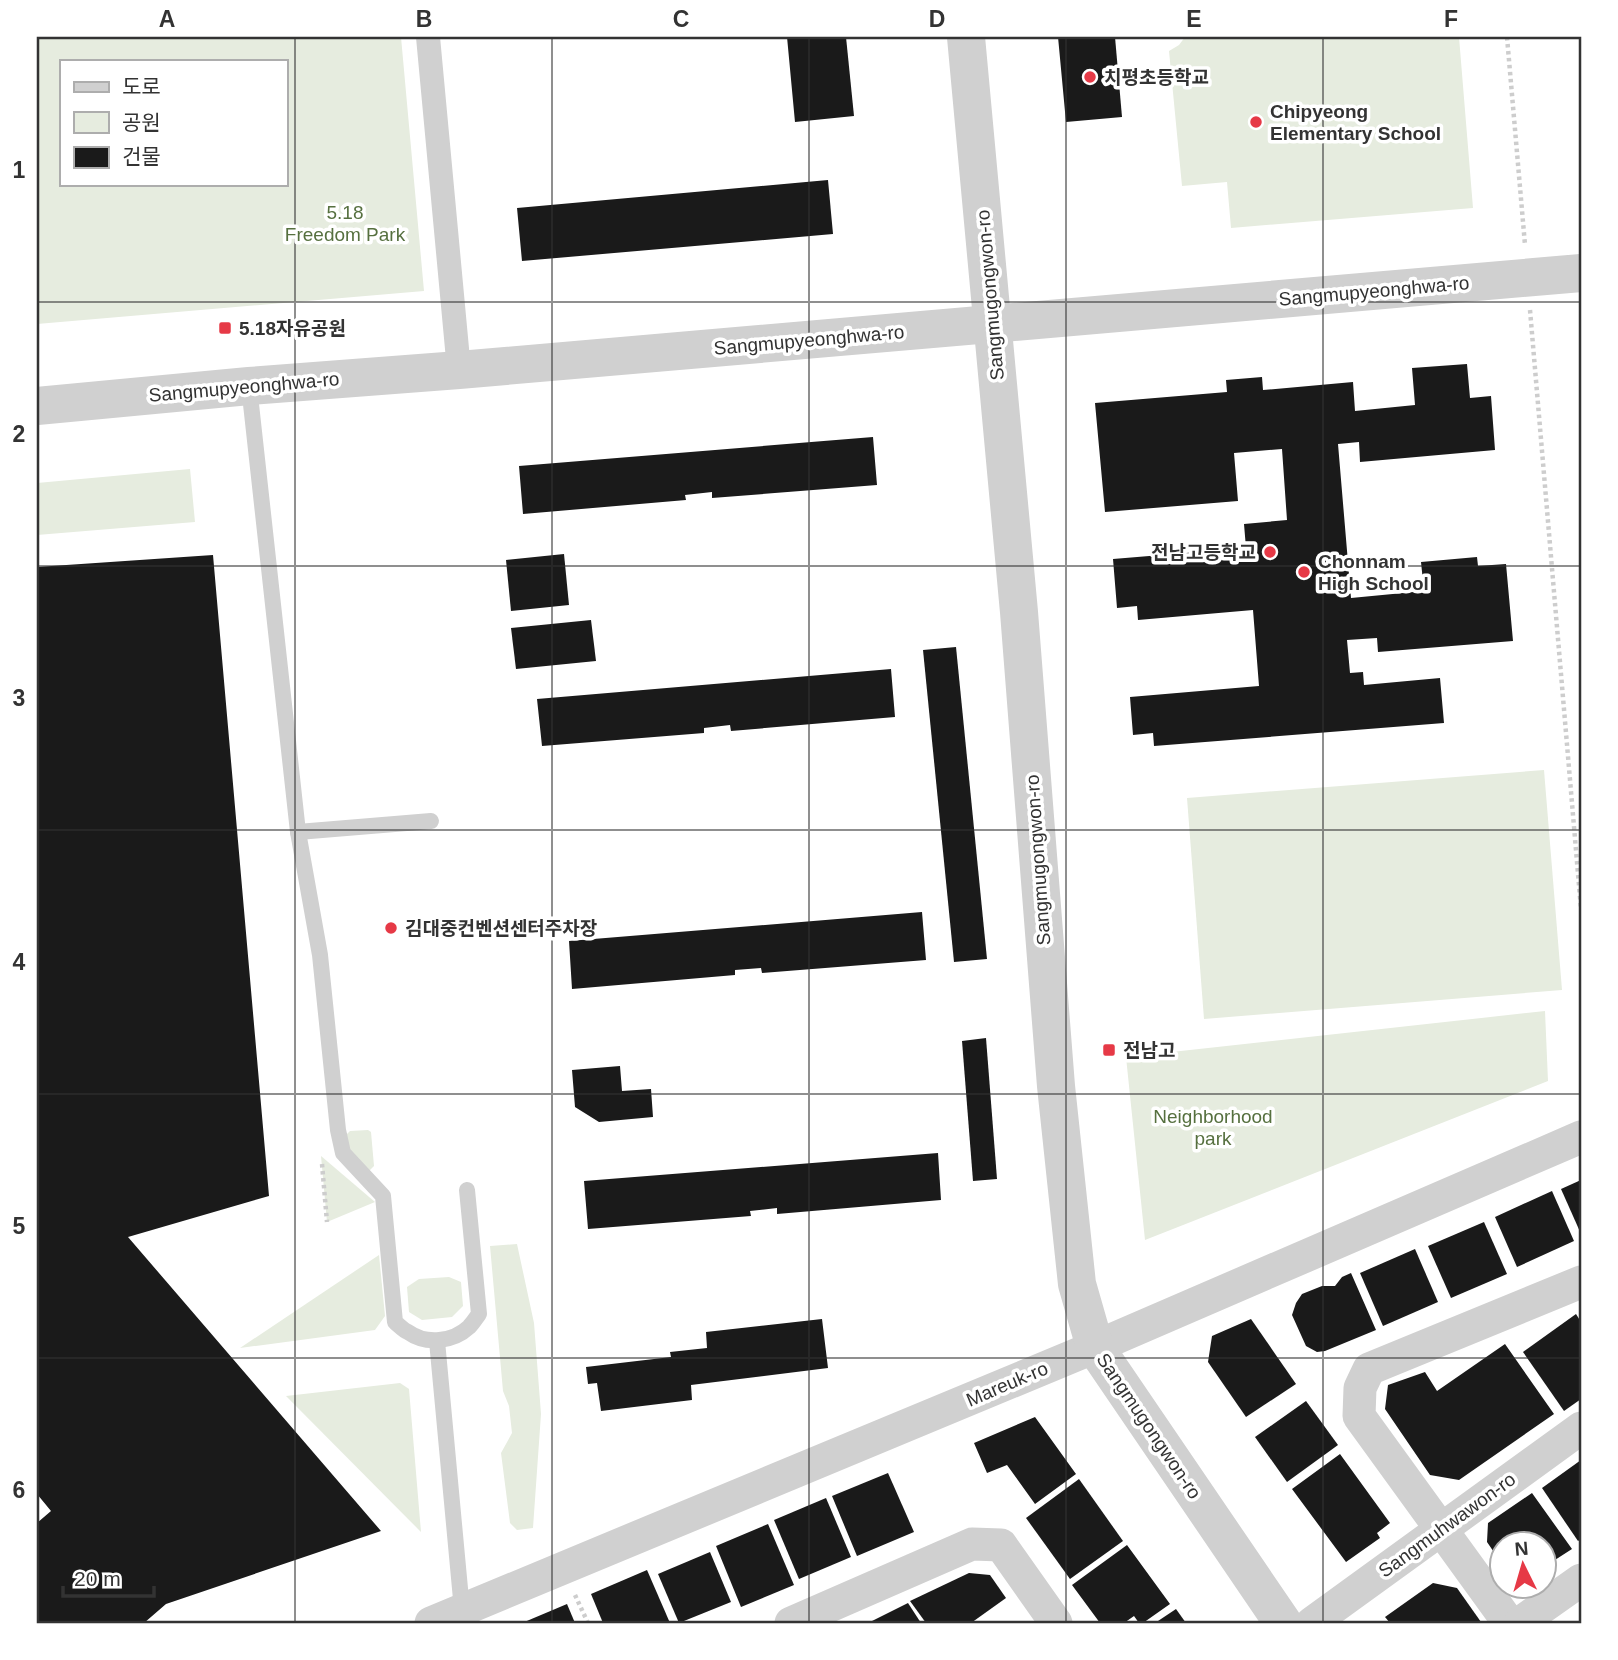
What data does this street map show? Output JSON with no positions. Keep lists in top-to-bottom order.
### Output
{
  "streets": {
    "street": [
      "Sangmupyeonghwa-ro",
      "Sangmugongwon-ro",
      "Mareuk-ro",
      "Sangmuhwawon-ro"
    ]
  },
  "crossings": [
    ["Sangmupyeonghwa-ro", "Sangmugongwon-ro"],
    ["Sangmugongwon-ro", "Mareuk-ro"]
  ],
  "parks": ["5.18 Freedom Park", "Neighborhood park"],
  "places": {
    "other": [
      "치평초등학교",
      "Chipyeong Elementary School",
      "전남고등학교",
      "Chonnam High School",
      "김대중컨벤션센터주차장"
    ],
    "transit": ["5.18자유공원", "전남고"]
  },
  "legend": ["도로", "공원", "건물"],
  "scale_bar": "20 m",
  "north": "top",
  "grid": {
    "columns": [
      "A",
      "B",
      "C",
      "D",
      "E",
      "F"
    ],
    "rows": [
      "1",
      "2",
      "3",
      "4",
      "5",
      "6"
    ]
  }
}
